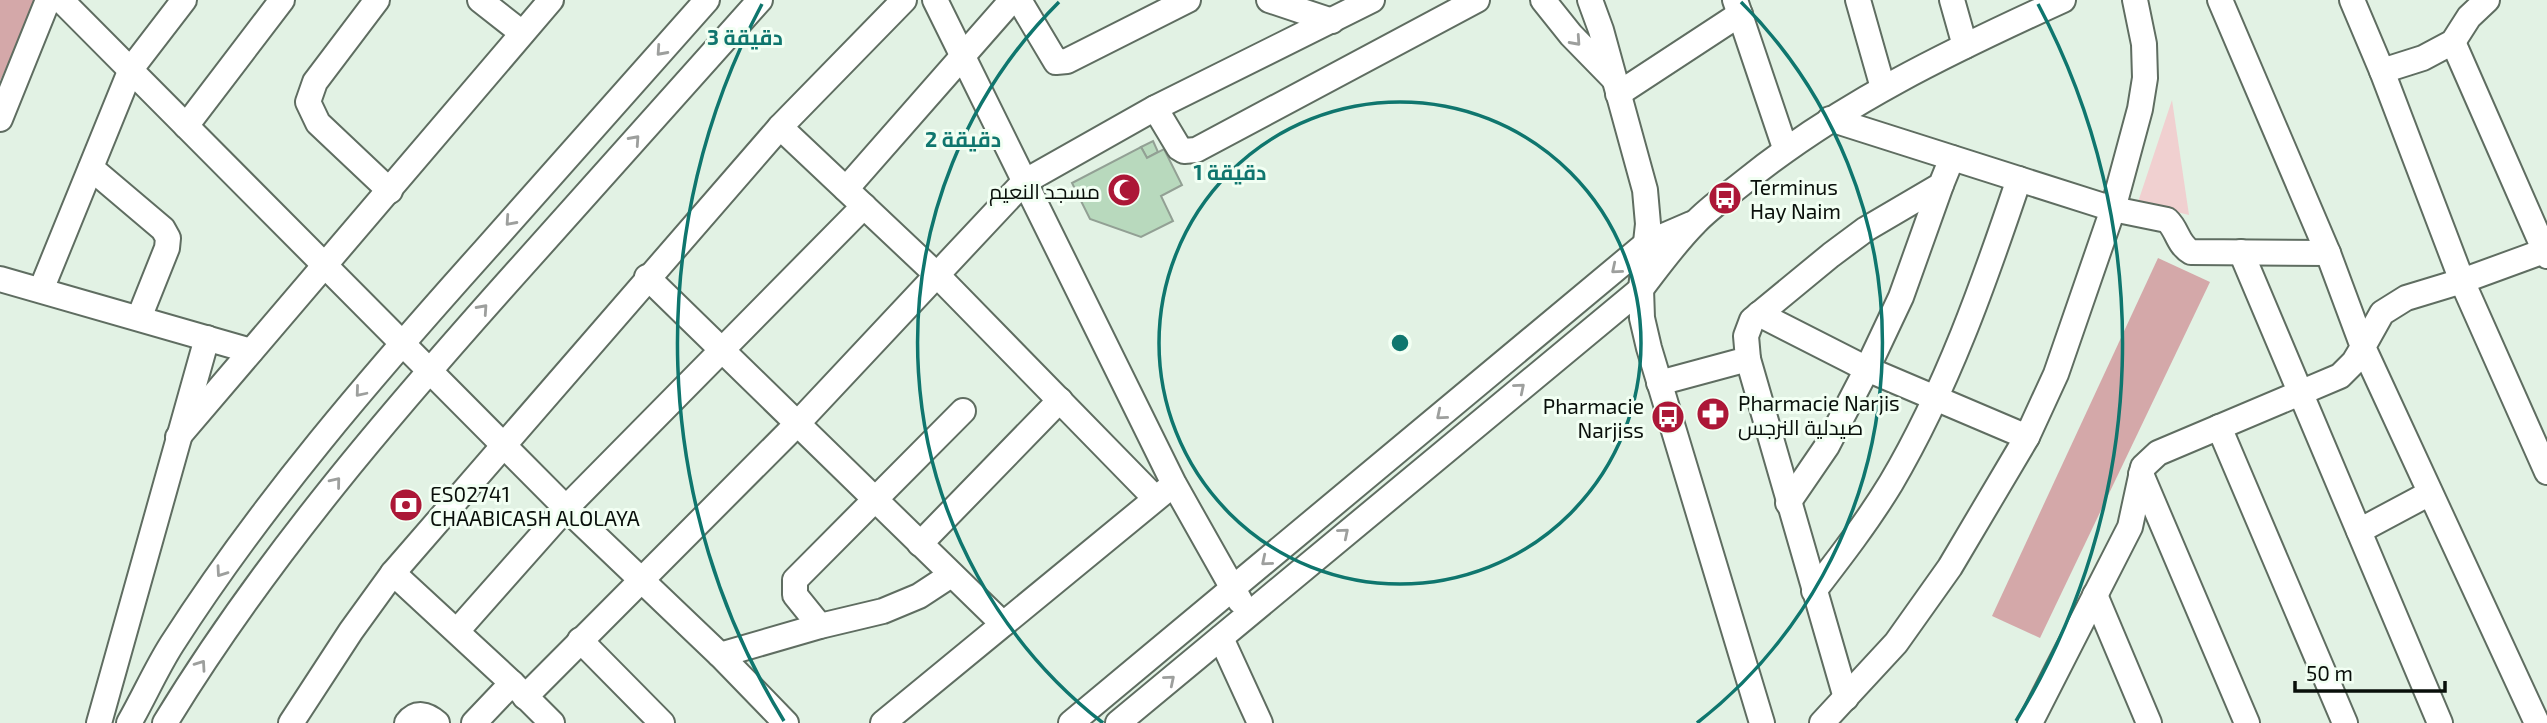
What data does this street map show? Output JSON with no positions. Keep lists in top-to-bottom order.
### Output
{
  "places": {
    "mosque": ["مسجد النعيم"],
    "bus stop": ["Terminus Hay Naim", "Pharmacie Narjiss"],
    "pharmacy": ["Pharmacie Narjis صيدلية النرجس"],
    "bank": ["ES02741 CHAABICASH ALOLAYA"]
  },
  "scale_bar": "50 m",
  "rings": ["3 دقيقة", "2 دقيقة", "1 دقيقة"]
}
